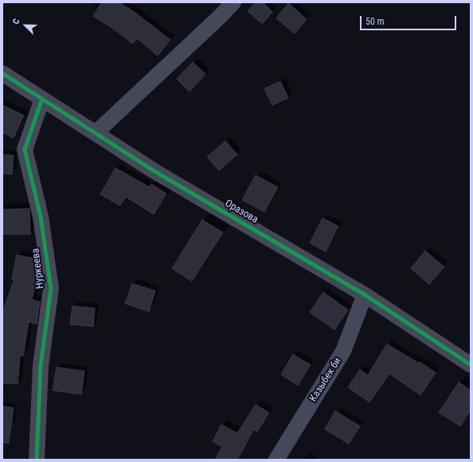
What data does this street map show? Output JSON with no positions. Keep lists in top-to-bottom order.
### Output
{
  "streets": {
    "street": ["Оразова", "Нуркеева", "Казыбек би"]
  },
  "crossings": [
    ["Оразова", "Нуркеева"],
    ["Оразова", "Казыбек би"]
  ],
  "scale_bar": "50 m",
  "north": "top left"
}
